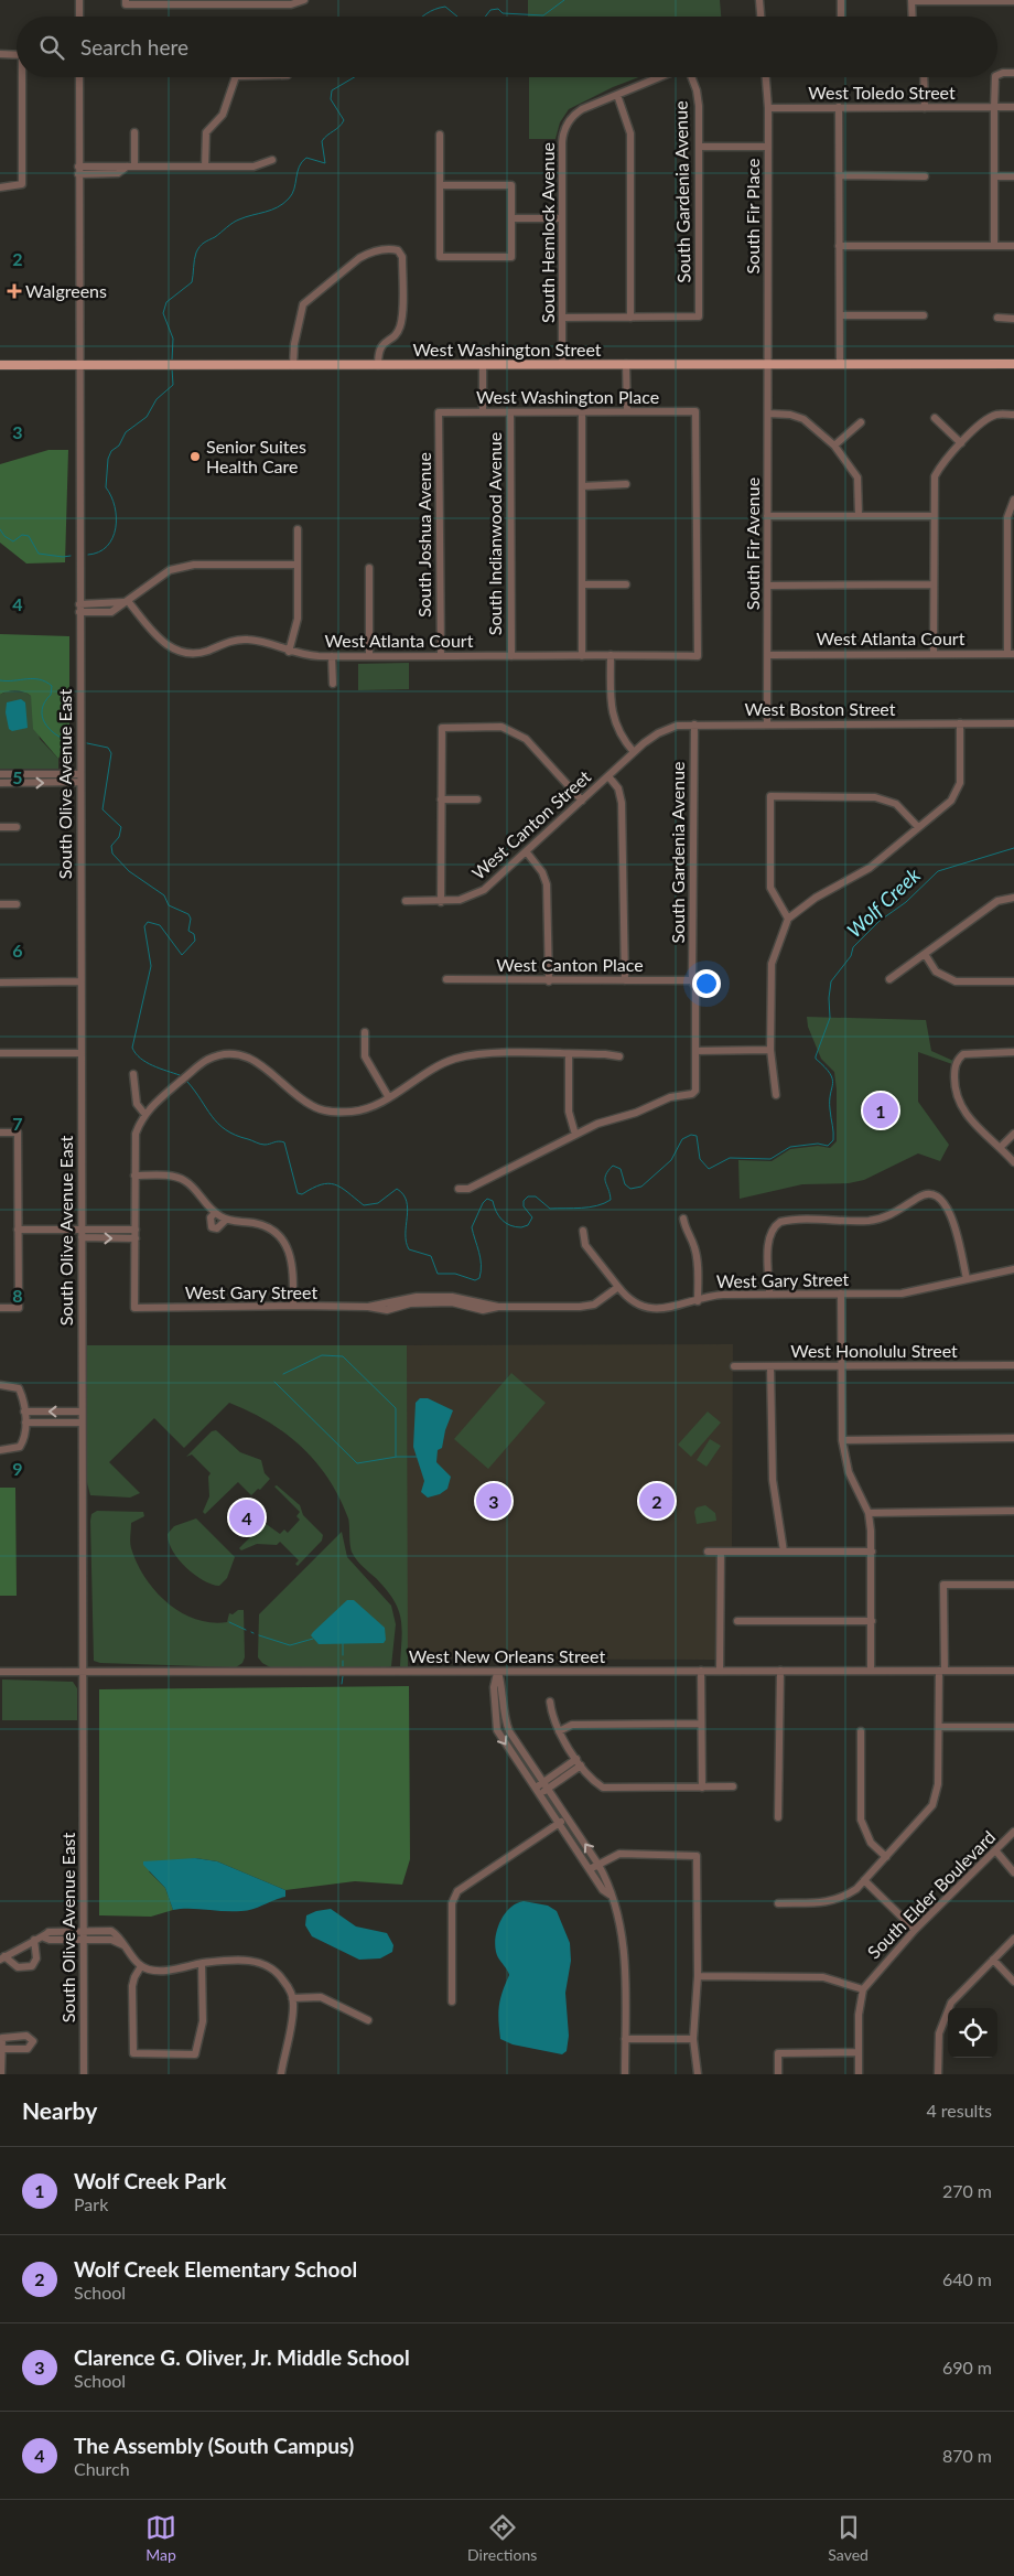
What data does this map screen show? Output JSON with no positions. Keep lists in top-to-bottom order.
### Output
{
  "streets": {
    "main road": ["West Washington Street"],
    "street": [
      "West Toledo Street",
      "South Gardenia Avenue",
      "South Fir Place",
      "South Hemlock Avenue",
      "West Washington Place",
      "South Indianwood Avenue",
      "South Joshua Avenue",
      "South Fir Avenue",
      "West Atlanta Court",
      "West Boston Street",
      "South Olive Avenue East",
      "West Canton Street",
      "West Canton Place",
      "West Gary Street",
      "West Honolulu Street",
      "West New Orleans Street",
      "South Elder Boulevard"
    ]
  },
  "crossings": [
    ["West Toledo Street", "South Fir Place"],
    ["South Gardenia Avenue", "West Boston Street"],
    ["South Gardenia Avenue", "West Canton Place"],
    ["South Fir Place", "West Washington Street"],
    ["South Fir Place", "South Fir Avenue"],
    ["South Hemlock Avenue", "West Washington Street"],
    ["West Washington Street", "South Fir Avenue"],
    ["West Washington Street", "South Olive Avenue East"],
    ["West Washington Place", "South Indianwood Avenue"],
    ["West Washington Place", "South Joshua Avenue"],
    ["West Washington Place", "West Atlanta Court"],
    ["South Indianwood Avenue", "West Atlanta Court"],
    ["South Joshua Avenue", "West Atlanta Court"],
    ["South Fir Avenue", "West Atlanta Court"],
    ["South Fir Avenue", "West Boston Street"],
    ["West Boston Street", "West Canton Street"],
    ["South Olive Avenue East", "West New Orleans Street"]
  ],
  "water": ["Wolf Creek"],
  "places": {
    "health": ["Walgreens"],
    "other": ["Senior Suites Health Care"]
  },
  "page": {
    "search": "Search here",
    "pins": [
      "1",
      "2",
      "3",
      "4"
    ],
    "heading": ["Nearby", "4 results"],
    "list": [
      {
        "mark": "1",
        "name": "Wolf Creek Park",
        "note": "Park",
        "value": "270 m"
      },
      {
        "mark": "2",
        "name": "Wolf Creek Elementary School",
        "note": "School",
        "value": "640 m"
      },
      {
        "mark": "3",
        "name": "Clarence G. Oliver, Jr. Middle School",
        "note": "School",
        "value": "690 m"
      },
      {
        "mark": "4",
        "name": "The Assembly (South Campus)",
        "note": "Church",
        "value": "870 m"
      }
    ],
    "nav": ["Map", "Directions", "Saved"]
  },
  "grid": {
    "rows": [
      "2",
      "3",
      "4",
      "5",
      "6",
      "7",
      "8",
      "9"
    ]
  }
}
